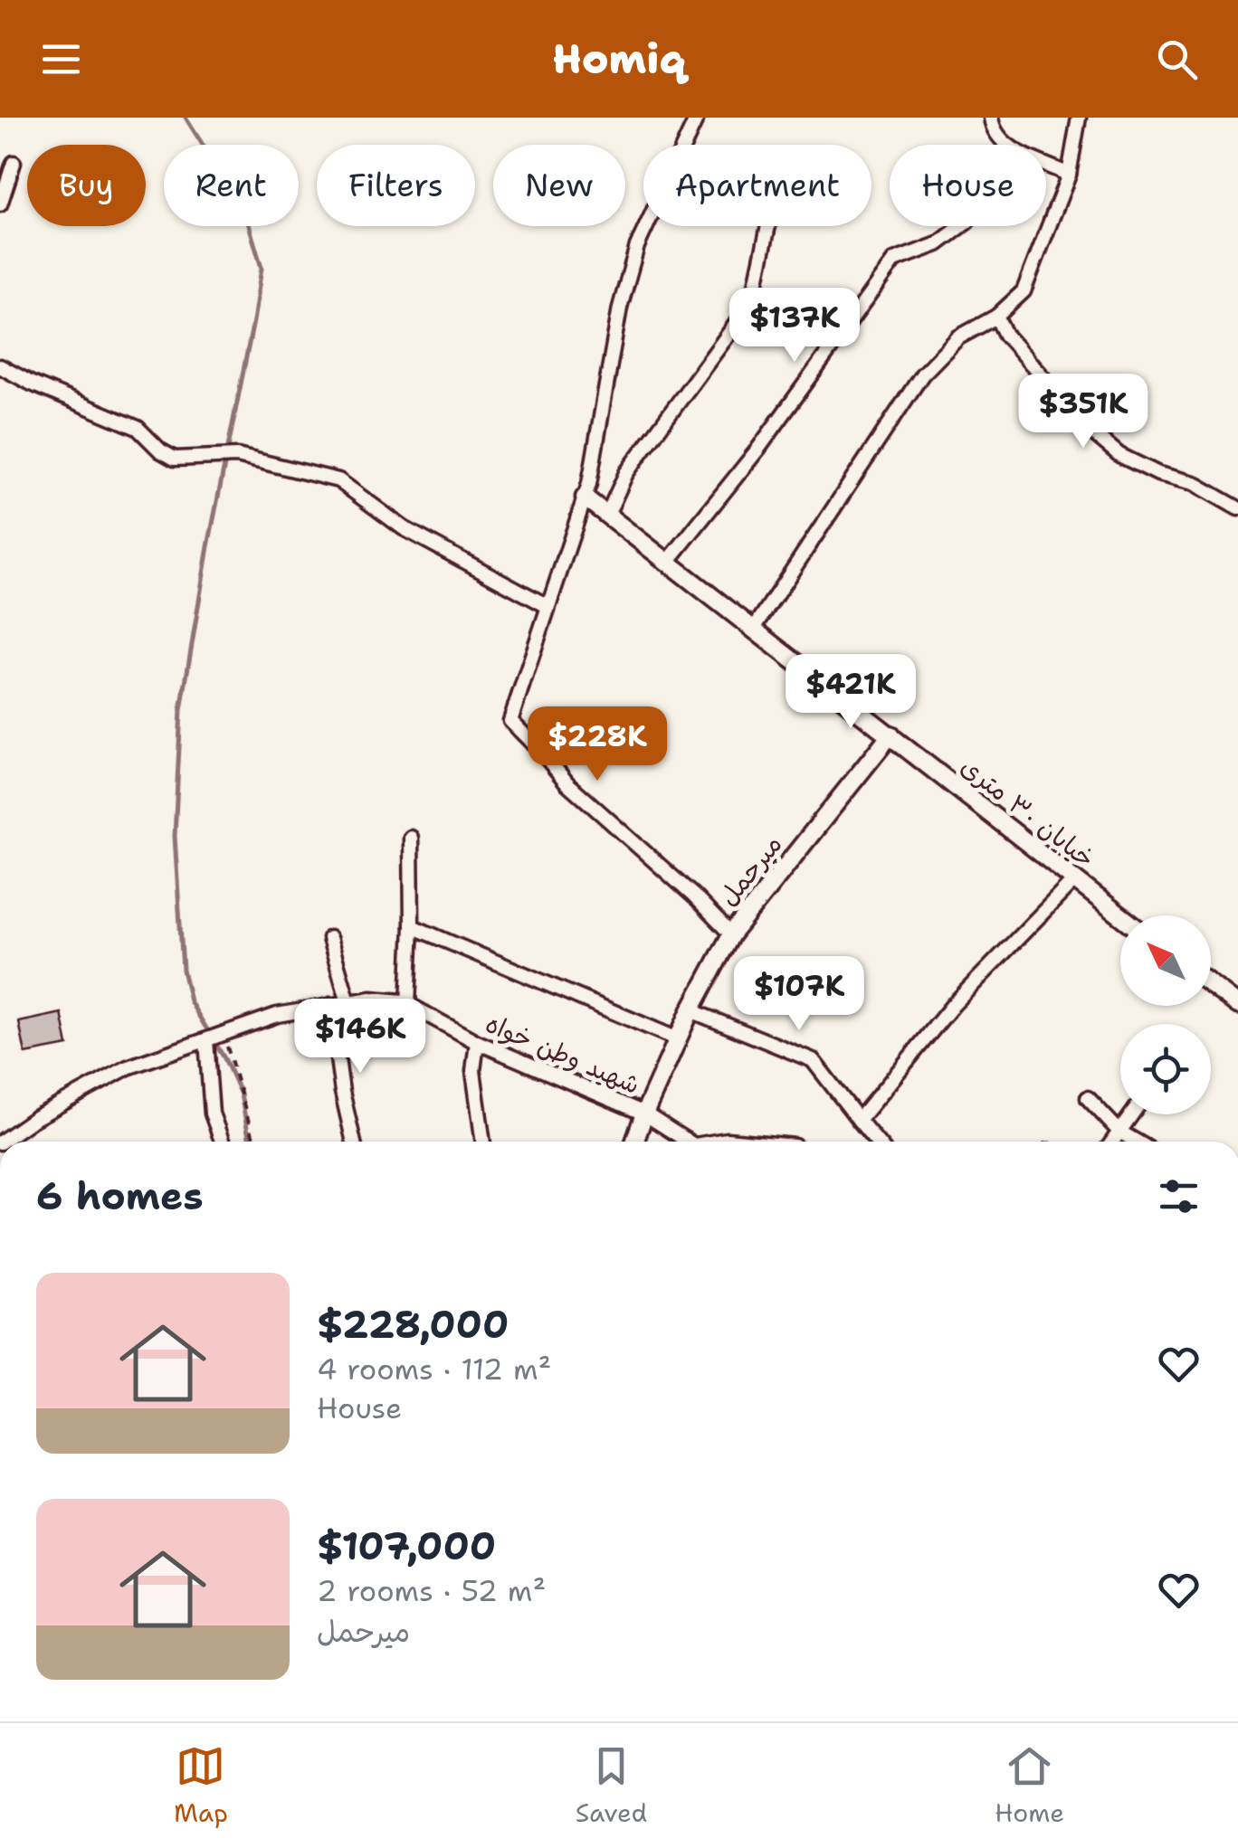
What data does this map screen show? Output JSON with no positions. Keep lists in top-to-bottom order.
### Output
{
  "streets": {
    "street": ["خیابان ۳۰ متری", "میرحمل", "شهید وطن خواه"]
  },
  "crossings": [
    ["خیابان ۳۰ متری", "میرحمل"],
    ["میرحمل", "شهید وطن خواه"]
  ],
  "north": "top left",
  "page": {
    "header": "Homiq",
    "chip": [
      "Buy",
      "Rent",
      "Filters",
      "New",
      "Apartment",
      "House"
    ],
    "price": [
      "$137K",
      "$351K",
      "$421K",
      "$228K",
      "$107K",
      "$146K"
    ],
    "heading": "6 homes",
    "list": [
      {
        "name": "$228,000",
        "note": "4 rooms · 112 m² · House"
      },
      {
        "name": "$107,000",
        "note": "2 rooms · 52 m² · میرحمل"
      }
    ],
    "tabs": ["Map", "Saved", "Home"]
  }
}
